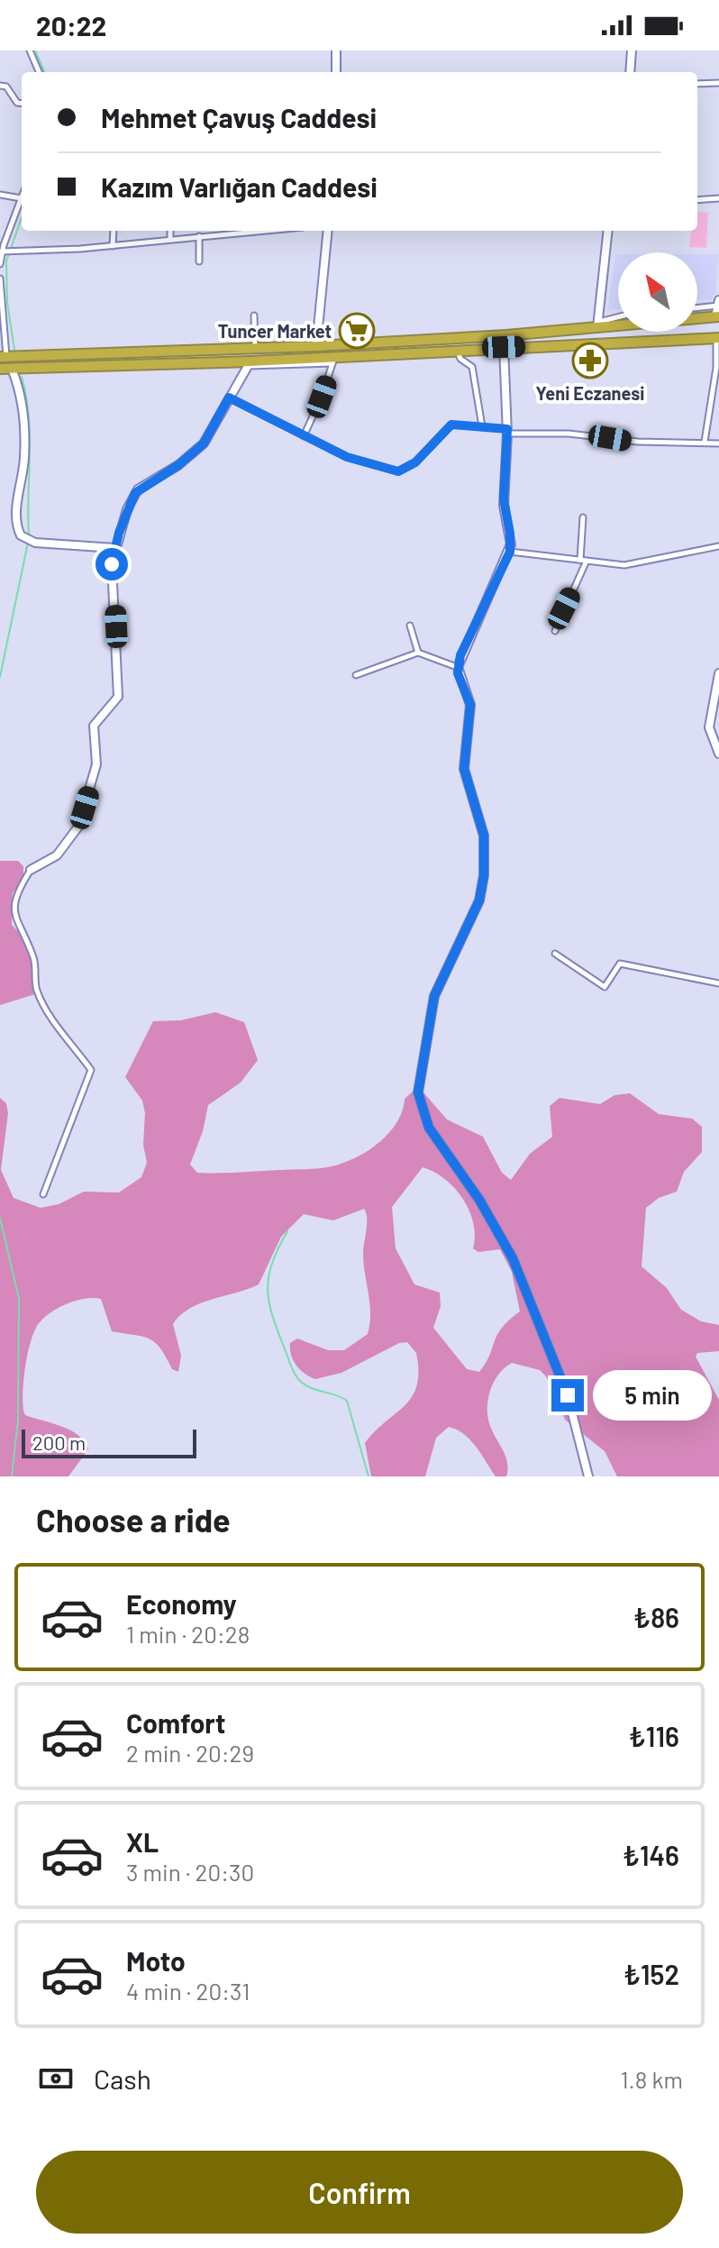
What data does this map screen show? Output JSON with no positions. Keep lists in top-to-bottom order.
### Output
{
  "places": {
    "supermarket": ["Tuncer Market"],
    "pharmacy": ["Yeni Eczanesi"]
  },
  "scale_bar": "200 m",
  "north": "top left",
  "page": {
    "status": "20:22",
    "banner": ["Mehmet Çavuş Caddesi", "Kazım Varlığan Caddesi"],
    "bubble": "5 min",
    "scale": "200 m",
    "heading": "Choose a ride",
    "list": [
      {
        "name": "Economy",
        "note": "1 min · 20:28",
        "value": "₺86"
      },
      {
        "name": "Comfort",
        "note": "2 min · 20:29",
        "value": "₺116"
      },
      {
        "name": "XL",
        "note": "3 min · 20:30",
        "value": "₺146"
      },
      {
        "name": "Moto",
        "note": "4 min · 20:31",
        "value": "₺152"
      }
    ],
    "pay": ["Cash", "1.8 km"],
    "buttons": "Confirm"
  }
}
